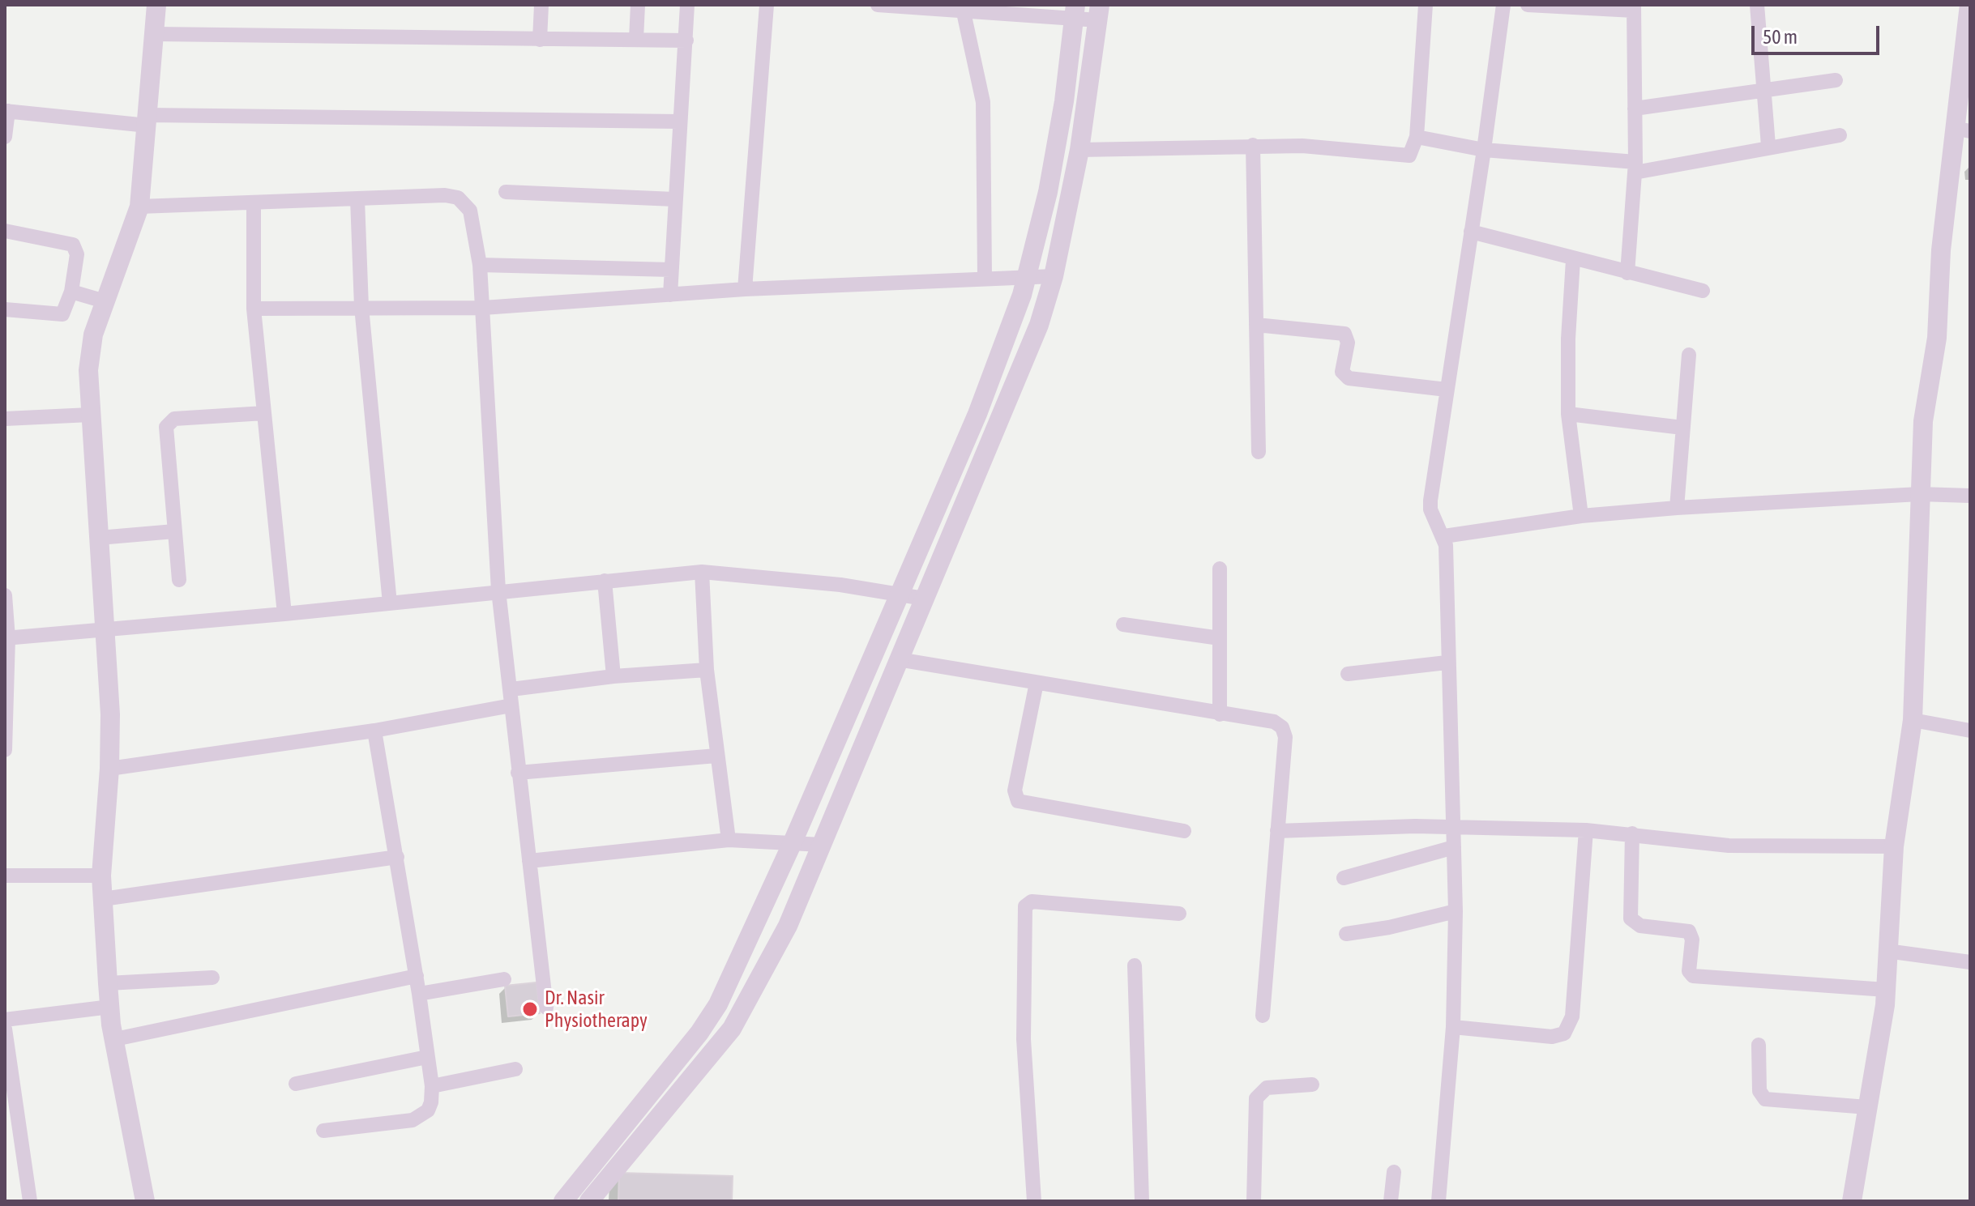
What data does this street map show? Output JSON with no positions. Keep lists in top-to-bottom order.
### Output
{
  "places": ["Dr. Nasir Physiotherapy"],
  "scale_bar": "50 m"
}
